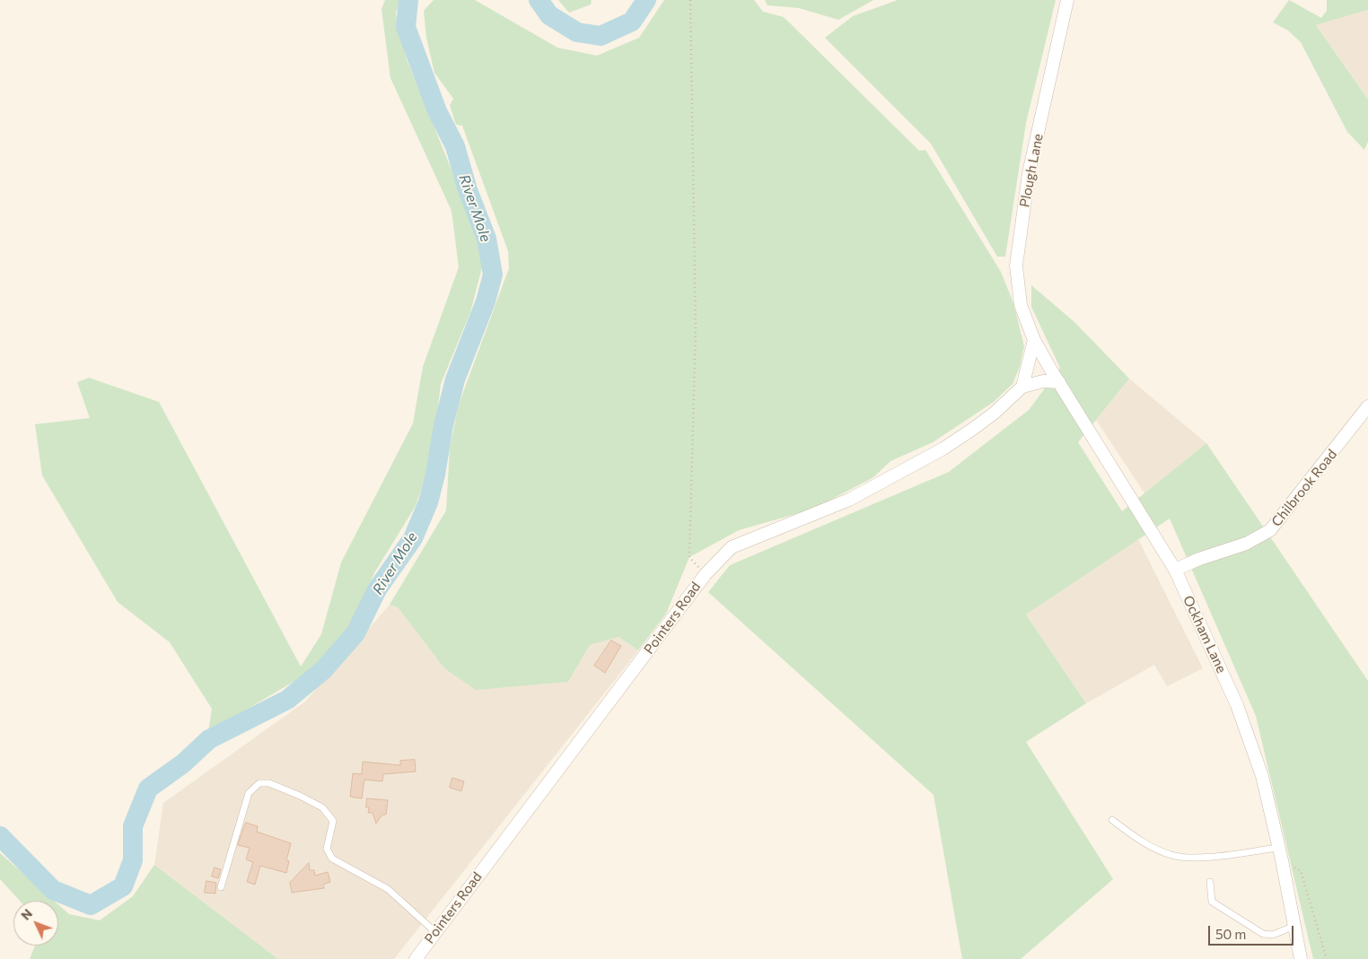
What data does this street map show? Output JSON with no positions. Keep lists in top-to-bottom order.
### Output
{
  "streets": {
    "street": [
      "Plough Lane",
      "Chilbrook Road",
      "Pointers Road",
      "Ockham Lane"
    ]
  },
  "crossings": [
    ["Plough Lane", "Ockham Lane"],
    ["Chilbrook Road", "Ockham Lane"],
    ["Pointers Road", "Ockham Lane"]
  ],
  "water": ["River Mole"],
  "scale_bar": "50 m",
  "north": "top left"
}
